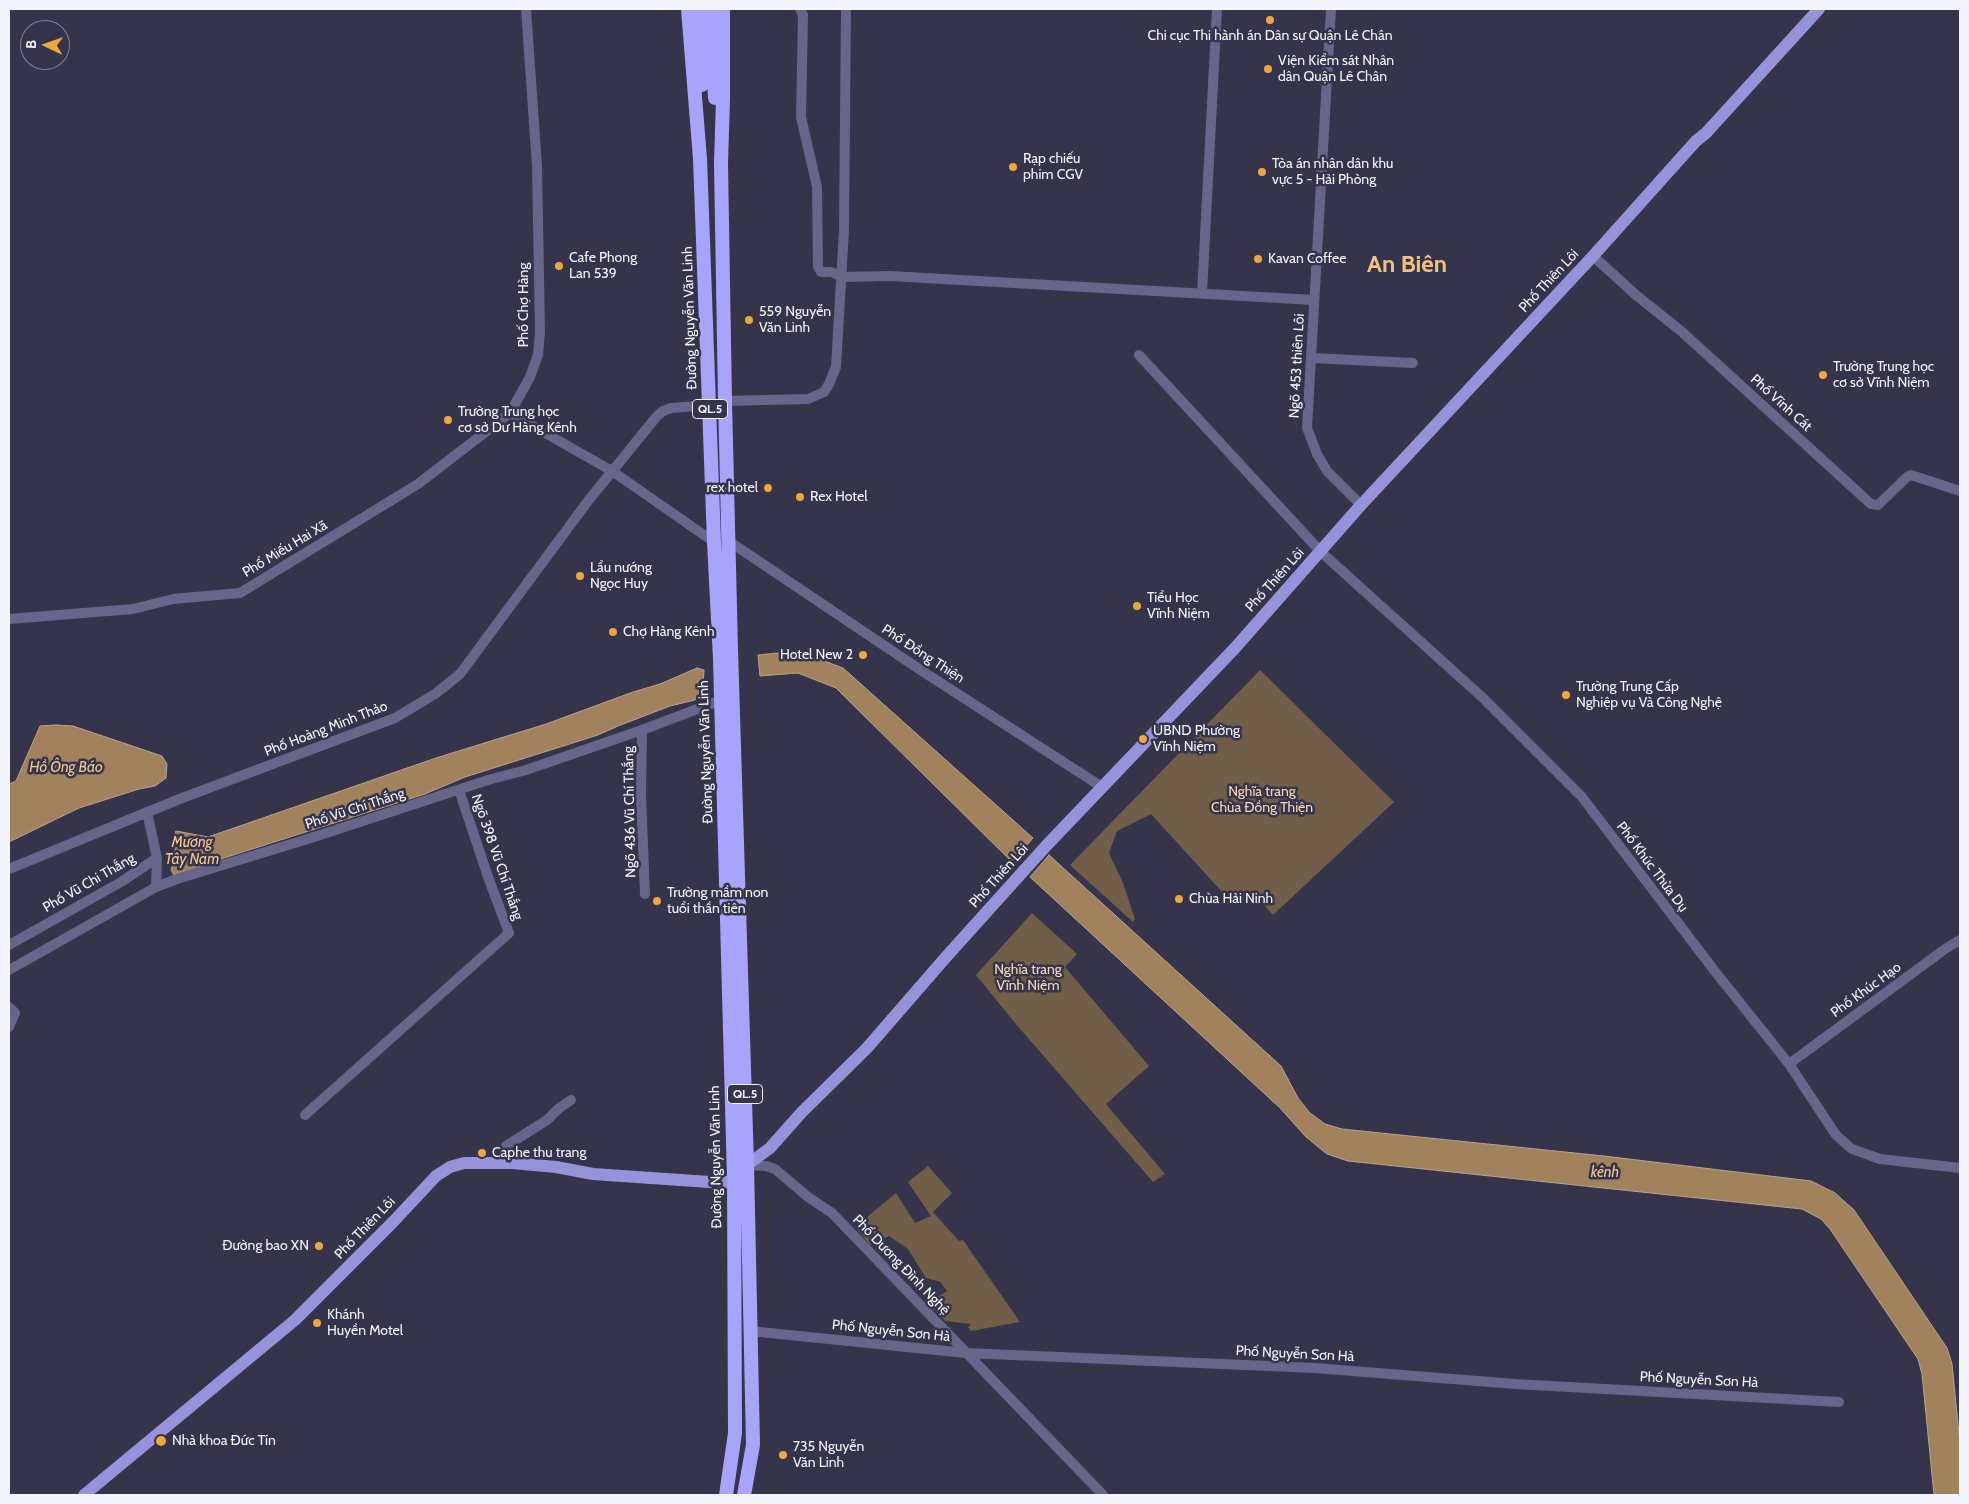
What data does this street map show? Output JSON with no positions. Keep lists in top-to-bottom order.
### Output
{
  "streets": {
    "highway": ["Đường Nguyễn Văn Linh", "QL.5"],
    "main road": ["Phố Thiên Lôi"],
    "street": [
      "Phố Chợ Hàng",
      "Ngõ 453 thiên Lôi",
      "Phố Vĩnh Cát",
      "Phố Miếu Hai Xã",
      "Phố Đồng Thiện",
      "Phố Hoàng Minh Thảo",
      "Phố Vũ Chí Thắng",
      "Ngõ 436 Vũ Chí Thắng",
      "Ngõ 398 Vũ Chí Thắng",
      "Phố Khúc Thừa Dụ",
      "Phố Vũ Chi Thắng",
      "Phố Khúc Hạo",
      "Phố Dương Đình Nghệ",
      "Phố Nguyễn Sơn Hà"
    ]
  },
  "crossings": [
    ["Phố Thiên Lôi", "Đường Nguyễn Văn Linh"],
    ["Phố Thiên Lôi", "Ngõ 453 thiên Lôi"],
    ["Phố Thiên Lôi", "Phố Vĩnh Cát"],
    ["Phố Thiên Lôi", "Phố Đồng Thiện"],
    ["Phố Thiên Lôi", "Phố Khúc Thừa Dụ"],
    ["Phố Thiên Lôi", "Phố Dương Đình Nghệ"],
    ["Phố Chợ Hàng", "Phố Miếu Hai Xã"],
    ["Đường Nguyễn Văn Linh", "QL.5"],
    ["Đường Nguyễn Văn Linh", "Phố Đồng Thiện"],
    ["Đường Nguyễn Văn Linh", "Phố Hoàng Minh Thảo"],
    ["Đường Nguyễn Văn Linh", "Phố Vũ Chí Thắng"],
    ["Đường Nguyễn Văn Linh", "Phố Dương Đình Nghệ"],
    ["Đường Nguyễn Văn Linh", "Phố Nguyễn Sơn Hà"],
    ["Phố Vũ Chí Thắng", "Ngõ 436 Vũ Chí Thắng"],
    ["Phố Vũ Chí Thắng", "Ngõ 398 Vũ Chí Thắng"],
    ["Phố Vũ Chí Thắng", "Phố Vũ Chi Thắng"],
    ["Phố Khúc Thừa Dụ", "Phố Khúc Hạo"],
    ["Phố Dương Đình Nghệ", "Phố Nguyễn Sơn Hà"]
  ],
  "districts": ["An Biên"],
  "water": ["Hồ Ông Báo", "Mương Tây Nam", "kênh"],
  "parks": ["Nghĩa trang Chùa Đồng Thiện", "Nghĩa trang Vĩnh Niệm"],
  "places": [
    "Chi cục Thi hành án Dân sự Quận Lê Chân",
    "Viện Kiểm sát Nhân dân Quận Lê Chân",
    "Rạp chiếu phim CGV",
    "Tòa án nhân dân khu vực 5 - Hải Phòng",
    "Kavan Coffee",
    "Cafe Phong Lan 539",
    "559 Nguyễn Văn Linh",
    "Trường Trung học cơ sở Vĩnh Niệm",
    "Trường Trung học cơ sở Dư Hàng Kênh",
    "rex hotel",
    "Rex Hotel",
    "Lẩu nướng Ngọc Huy",
    "Tiểu Học Vĩnh Niệm",
    "Chợ Hàng Kênh",
    "Hotel New 2",
    "Trường Trung Cấp Nghiệp vụ Và Công Nghệ",
    "UBND Phường Vĩnh Niệm",
    "Chùa Hải Ninh",
    "Trường mầm non tuổi thần tiên",
    "Caphe thu trang",
    "Đường bao XN",
    "Khánh Huyền Motel",
    "Nhà khoa Đức Tín",
    "735 Nguyễn Văn Linh"
  ],
  "north": "left"
}
